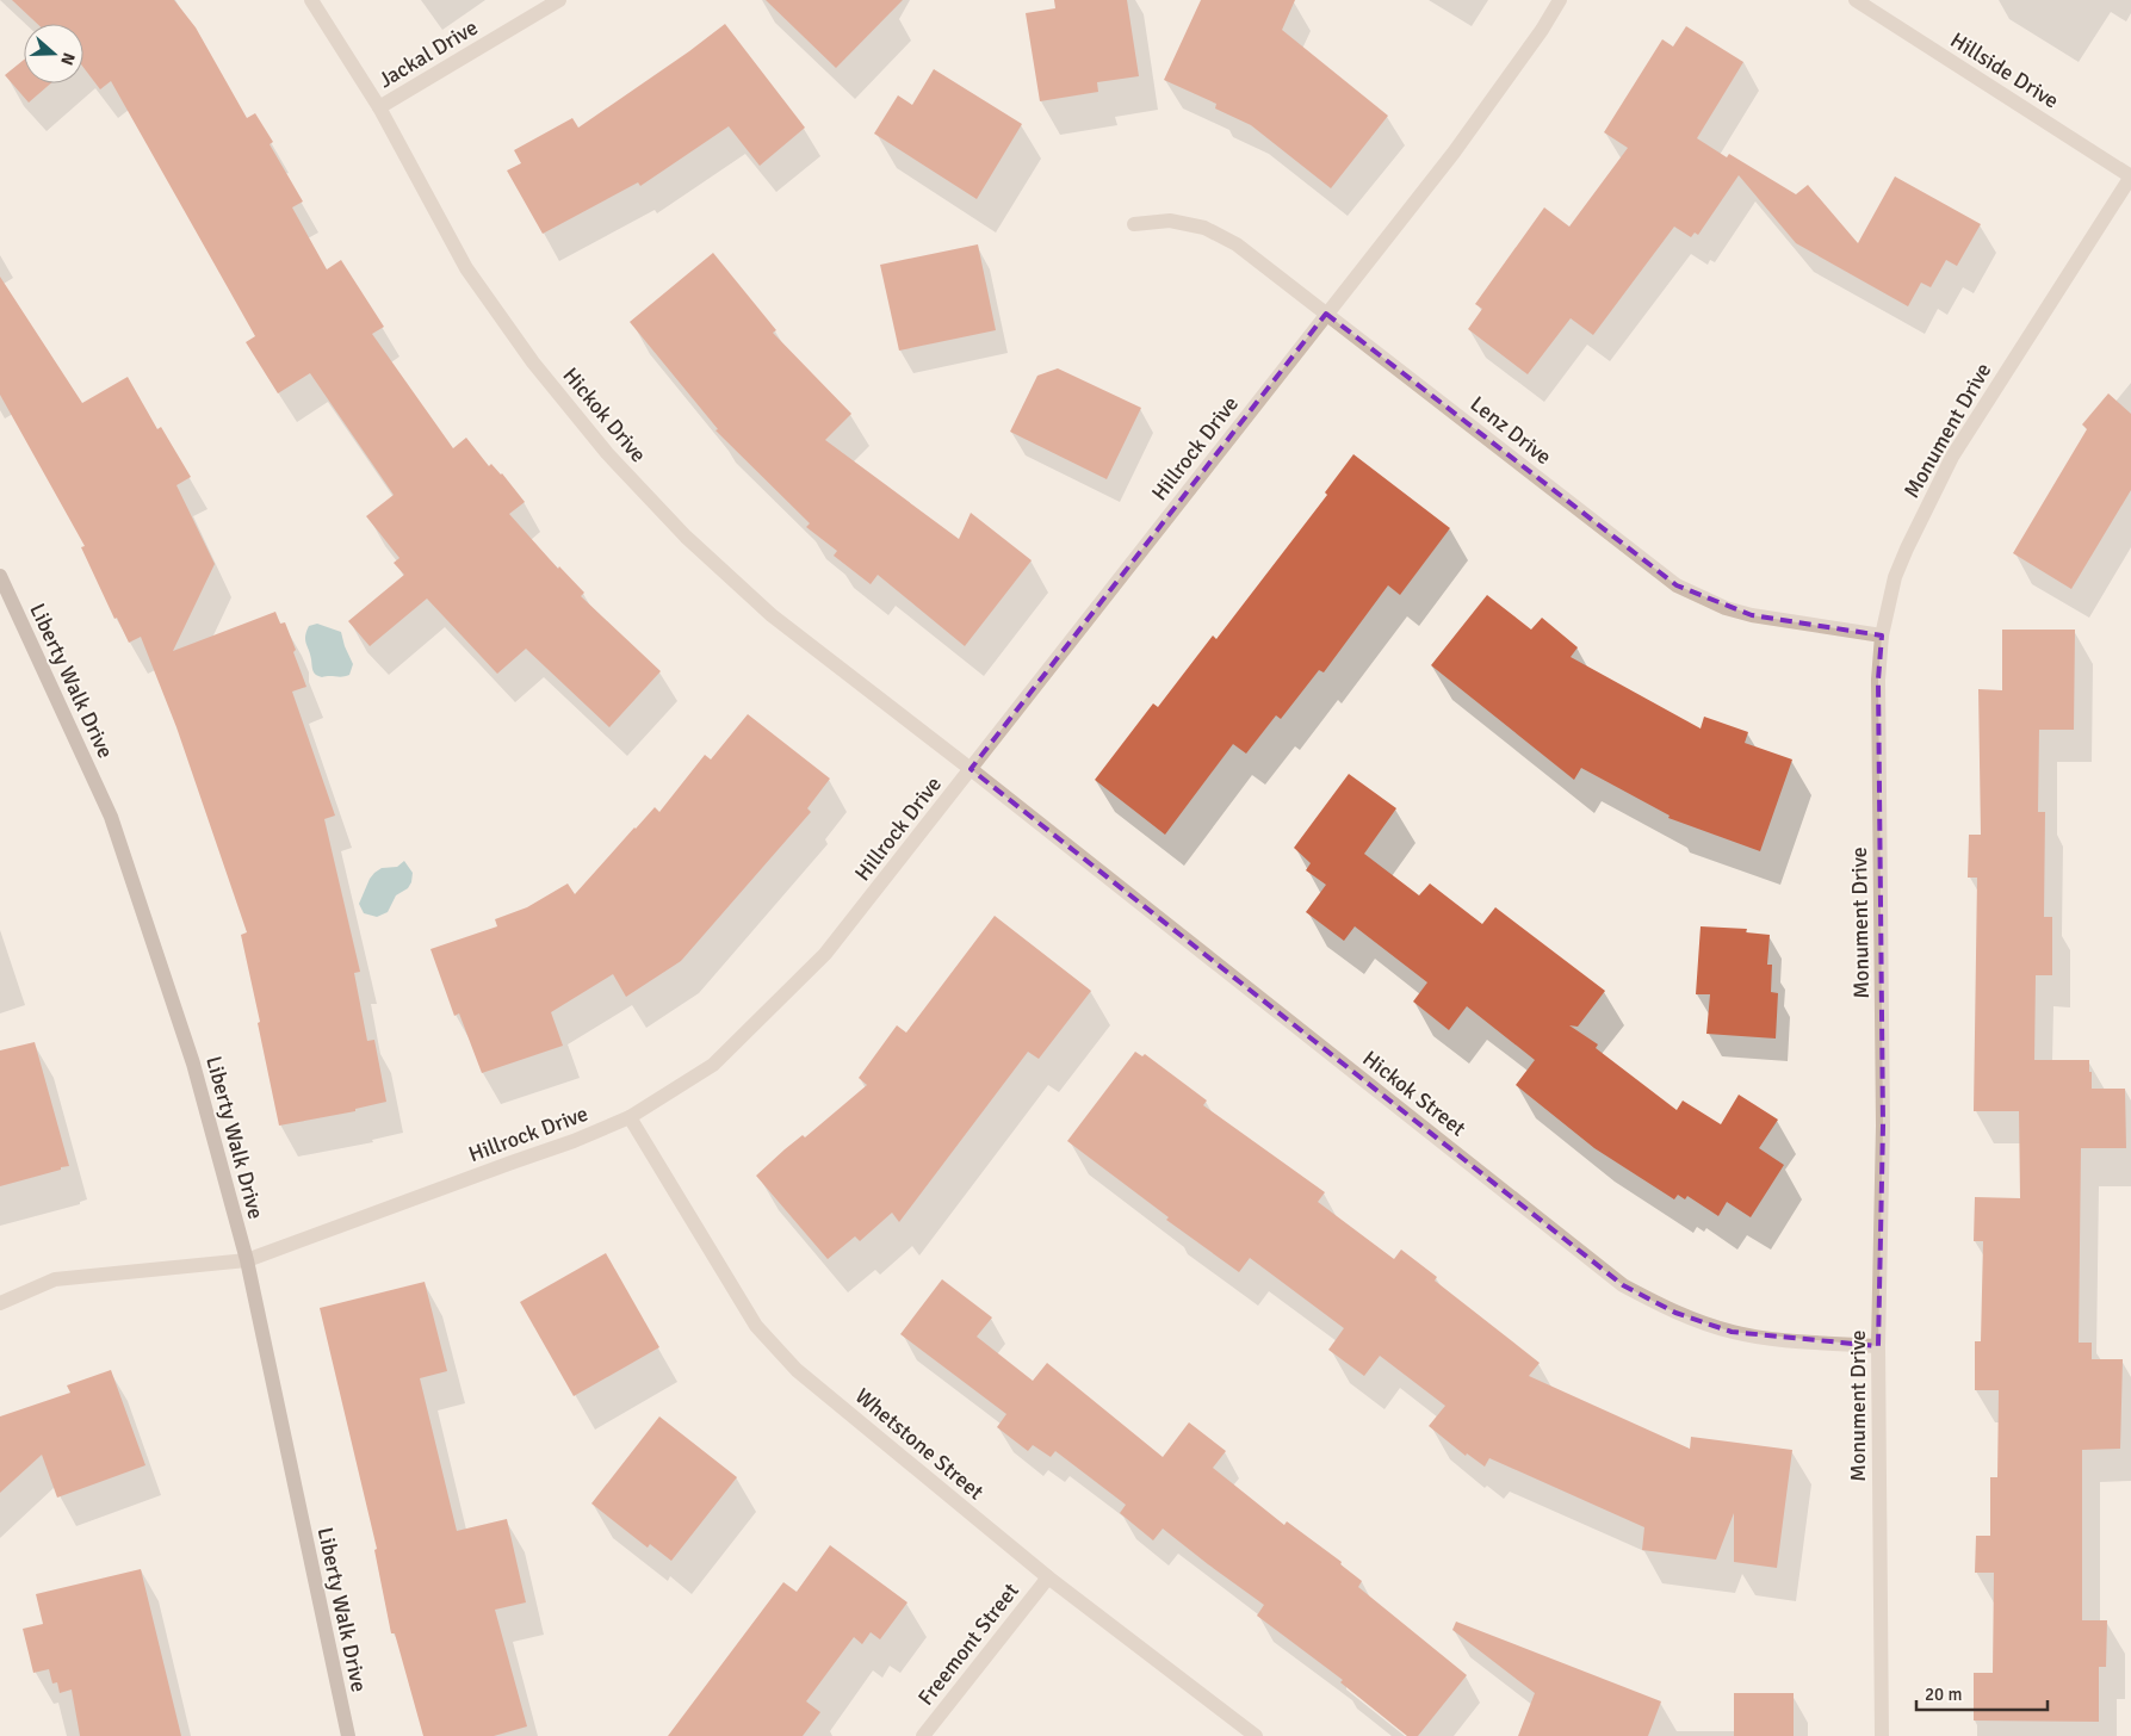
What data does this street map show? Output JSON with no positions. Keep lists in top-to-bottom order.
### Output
{
  "streets": {
    "street": [
      "Jackal Drive",
      "Hillside Drive",
      "Hickok Drive",
      "Lenz Drive",
      "Monument Drive",
      "Hillrock Drive",
      "Liberty Walk Drive",
      "Hickok Street",
      "Whetstone Street",
      "Freemont Street"
    ]
  },
  "crossings": [
    ["Jackal Drive", "Hickok Drive"],
    ["Hillside Drive", "Monument Drive"],
    ["Hickok Drive", "Hillrock Drive"],
    ["Hickok Drive", "Hickok Street"],
    ["Lenz Drive", "Monument Drive"],
    ["Lenz Drive", "Hillrock Drive"],
    ["Monument Drive", "Hickok Street"],
    ["Hillrock Drive", "Liberty Walk Drive"],
    ["Hillrock Drive", "Hickok Street"],
    ["Hillrock Drive", "Whetstone Street"],
    ["Whetstone Street", "Freemont Street"]
  ],
  "scale_bar": "20 m",
  "north": "right"
}
